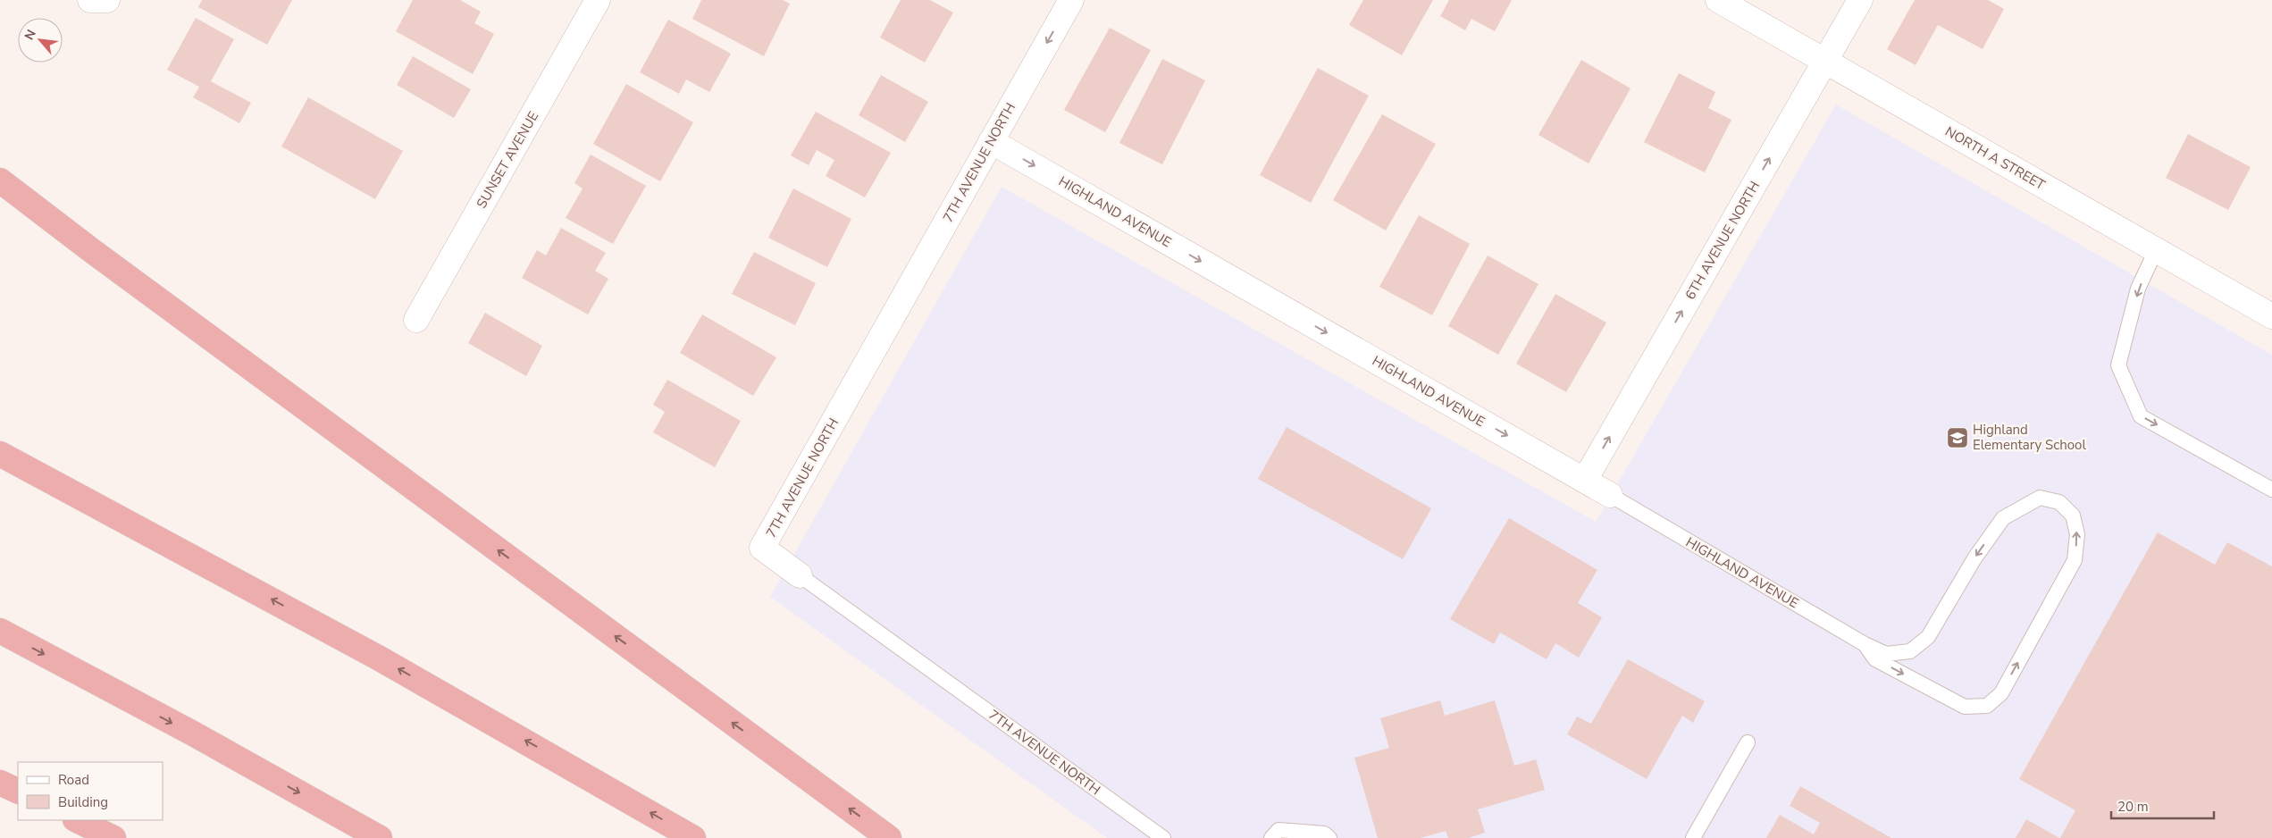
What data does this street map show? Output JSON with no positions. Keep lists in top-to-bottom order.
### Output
{
  "streets": {
    "street": [
      "NORTH A STREET",
      "SUNSET AVENUE",
      "7TH AVENUE NORTH",
      "HIGHLAND AVENUE",
      "6TH AVENUE NORTH"
    ]
  },
  "crossings": [
    ["NORTH A STREET", "6TH AVENUE NORTH"],
    ["7TH AVENUE NORTH", "HIGHLAND AVENUE"],
    ["HIGHLAND AVENUE", "6TH AVENUE NORTH"]
  ],
  "one_way": ["HIGHLAND AVENUE", "6TH AVENUE NORTH"],
  "places": {
    "school or university": ["Highland Elementary School"]
  },
  "legend": ["Road", "Building"],
  "scale_bar": "20 m",
  "north": "top left"
}
